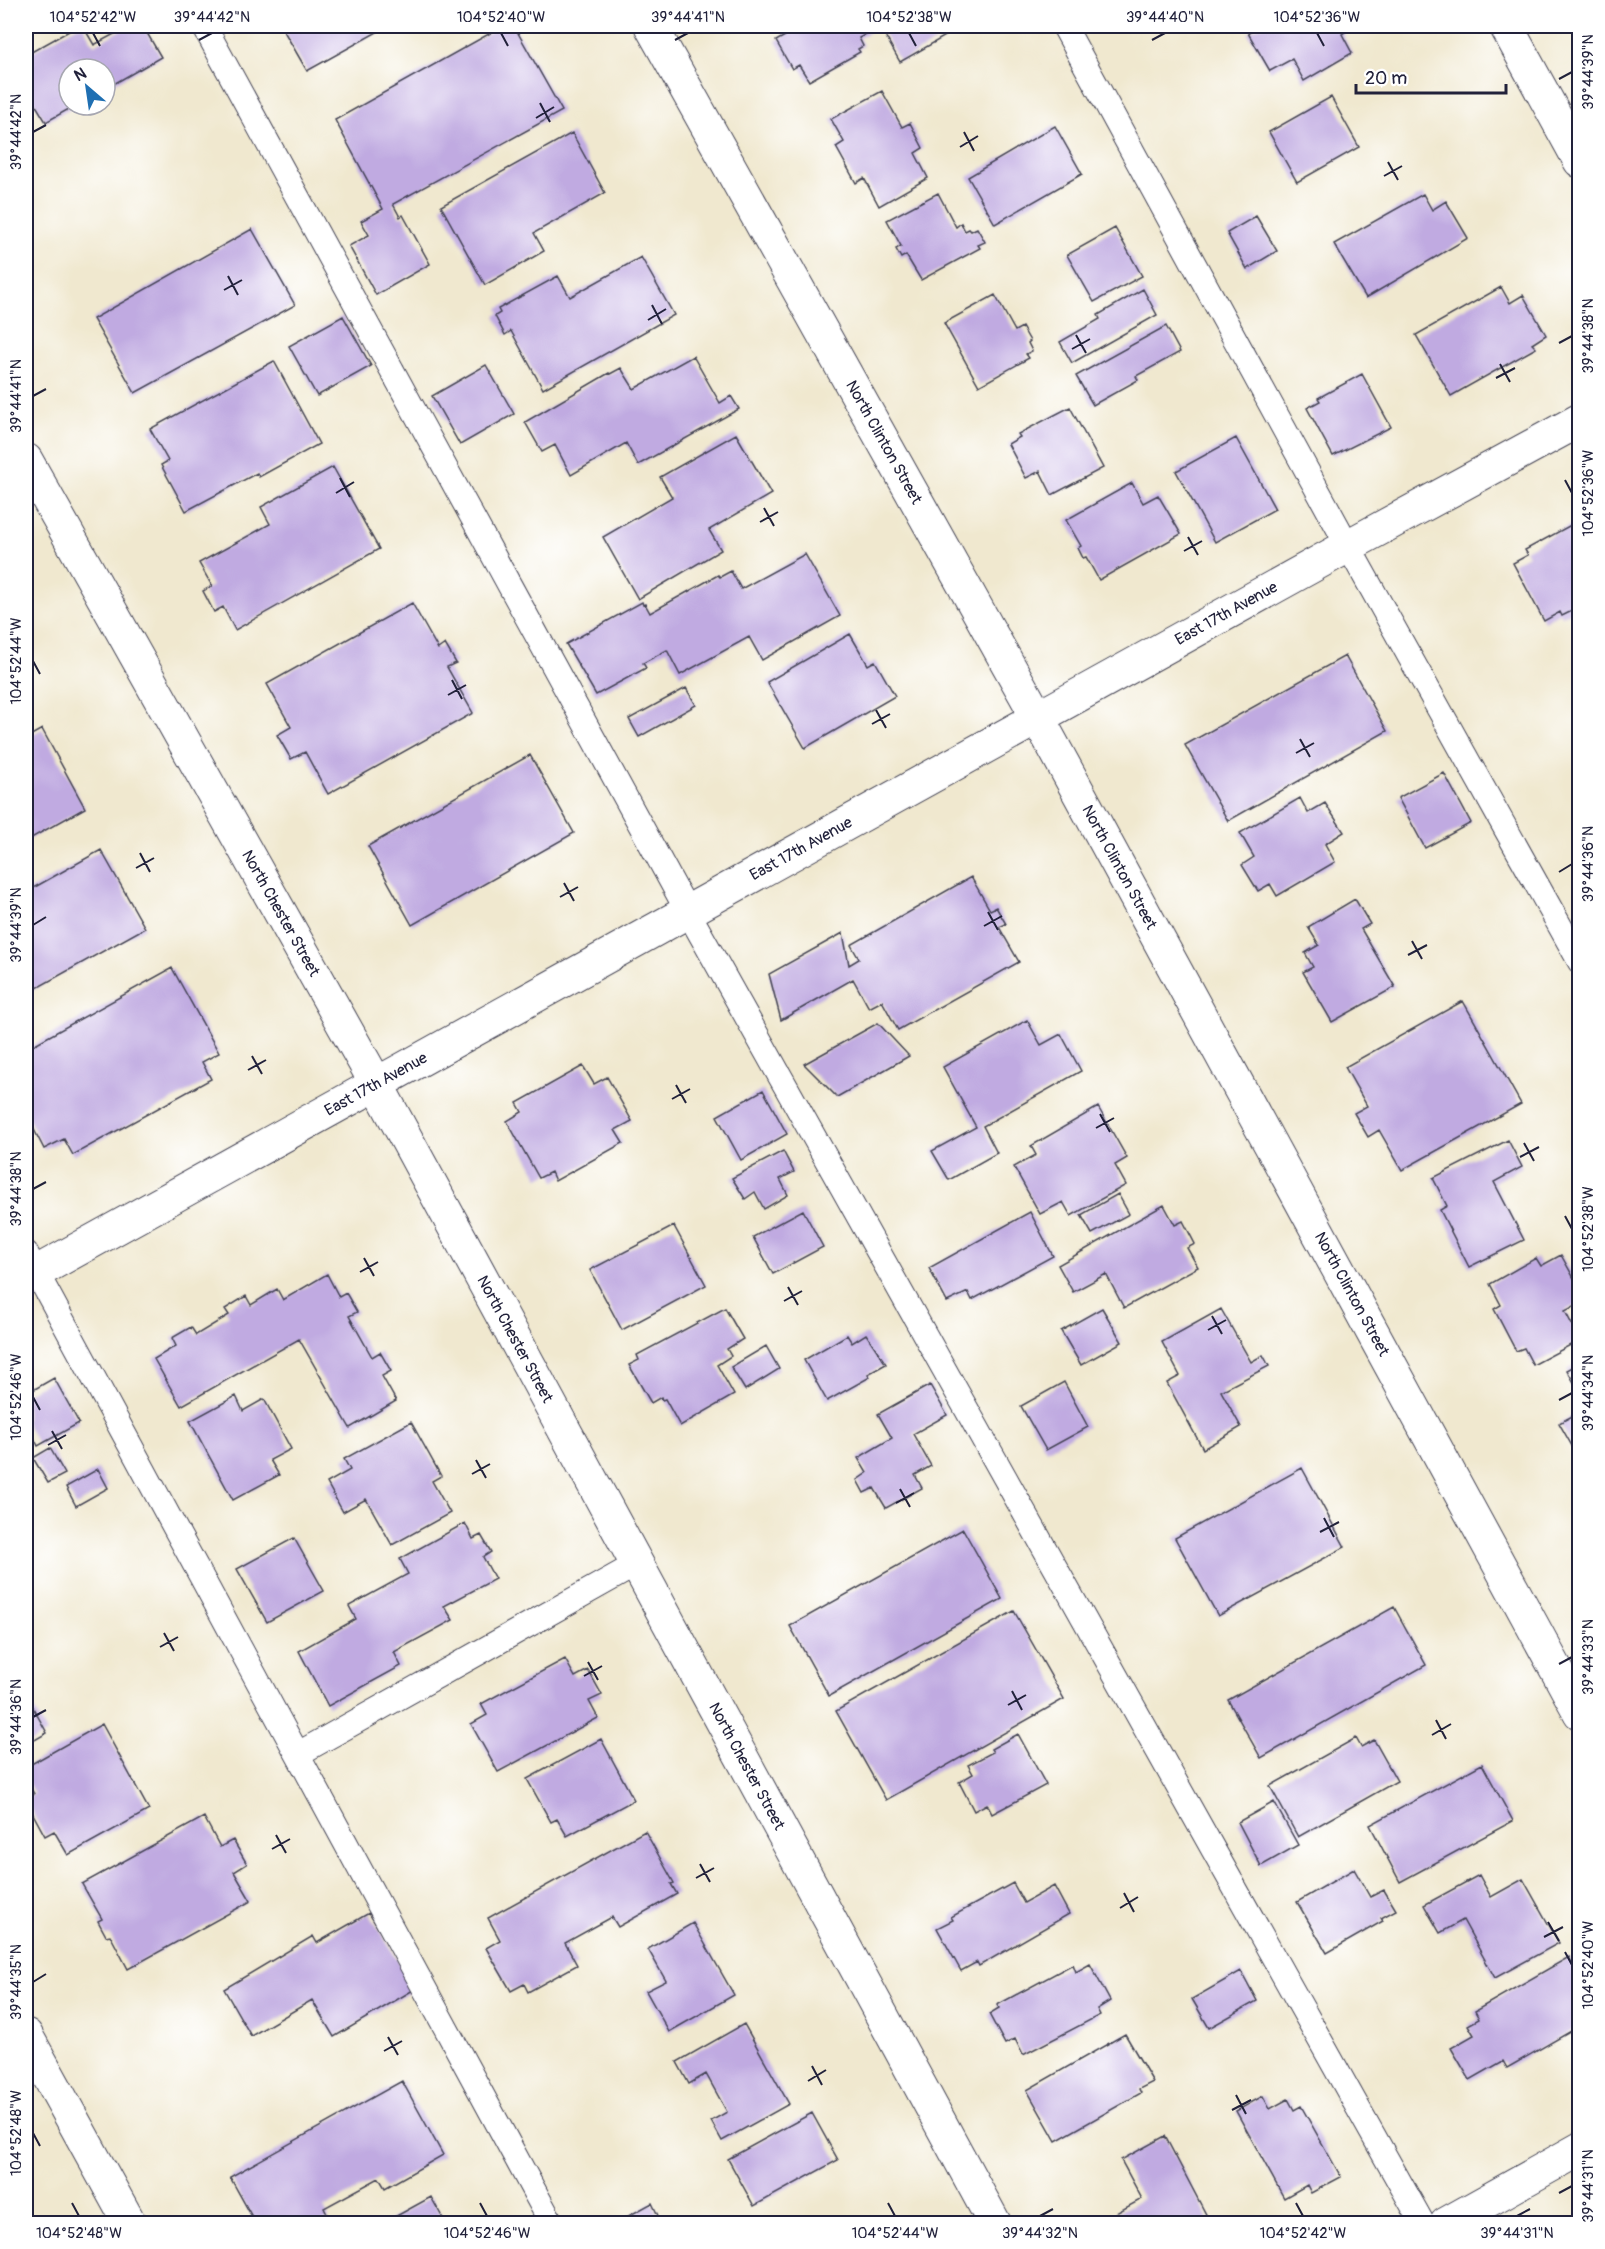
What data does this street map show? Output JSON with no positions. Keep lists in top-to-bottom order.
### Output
{
  "streets": {
    "street": ["North Clinton Street", "East 17th Avenue", "North Chester Street"]
  },
  "crossings": [
    ["North Clinton Street", "East 17th Avenue"],
    ["East 17th Avenue", "North Chester Street"]
  ],
  "scale_bar": "20 m",
  "north": "top left",
  "coordinates": [
    "104°52'42\"W",
    "39°44'42\"N",
    "104°52'40\"W",
    "39°44'41\"N",
    "104°52'38\"W",
    "39°44'40\"N",
    "104°52'36\"W",
    "39°44'39\"N",
    "39°44'38\"N",
    "104°52'44\"W",
    "39°44'36\"N",
    "39°44'34\"N",
    "104°52'46\"W",
    "39°44'33\"N",
    "39°44'35\"N",
    "104°52'48\"W",
    "39°44'31\"N",
    "39°44'32\"N"
  ]
}
